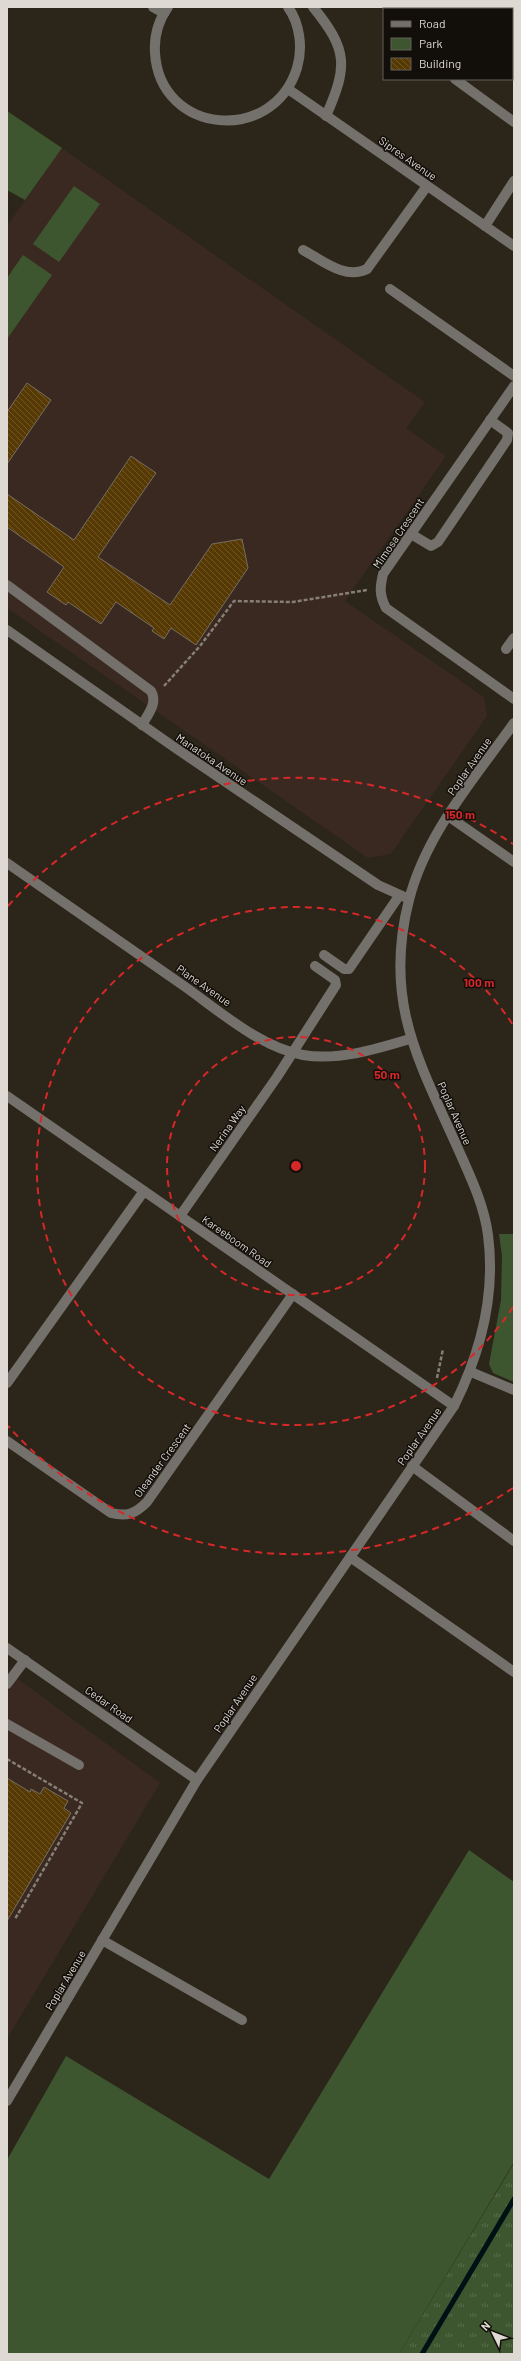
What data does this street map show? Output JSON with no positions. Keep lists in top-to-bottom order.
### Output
{
  "streets": {
    "street": [
      "Sipres Avenue",
      "Mimosa Crescent",
      "Manatoka Avenue",
      "Poplar Avenue",
      "Plane Avenue",
      "Nerina Way",
      "Kareeboom Road",
      "Oleander Crescent",
      "Cedar Road"
    ]
  },
  "crossings": [
    ["Manatoka Avenue", "Poplar Avenue"],
    ["Poplar Avenue", "Plane Avenue"],
    ["Poplar Avenue", "Kareeboom Road"],
    ["Poplar Avenue", "Cedar Road"],
    ["Plane Avenue", "Nerina Way"],
    ["Nerina Way", "Kareeboom Road"],
    ["Kareeboom Road", "Oleander Crescent"]
  ],
  "legend": ["Road", "Park", "Building"],
  "north": "top left",
  "rings": ["150 m", "100 m", "50 m"]
}
